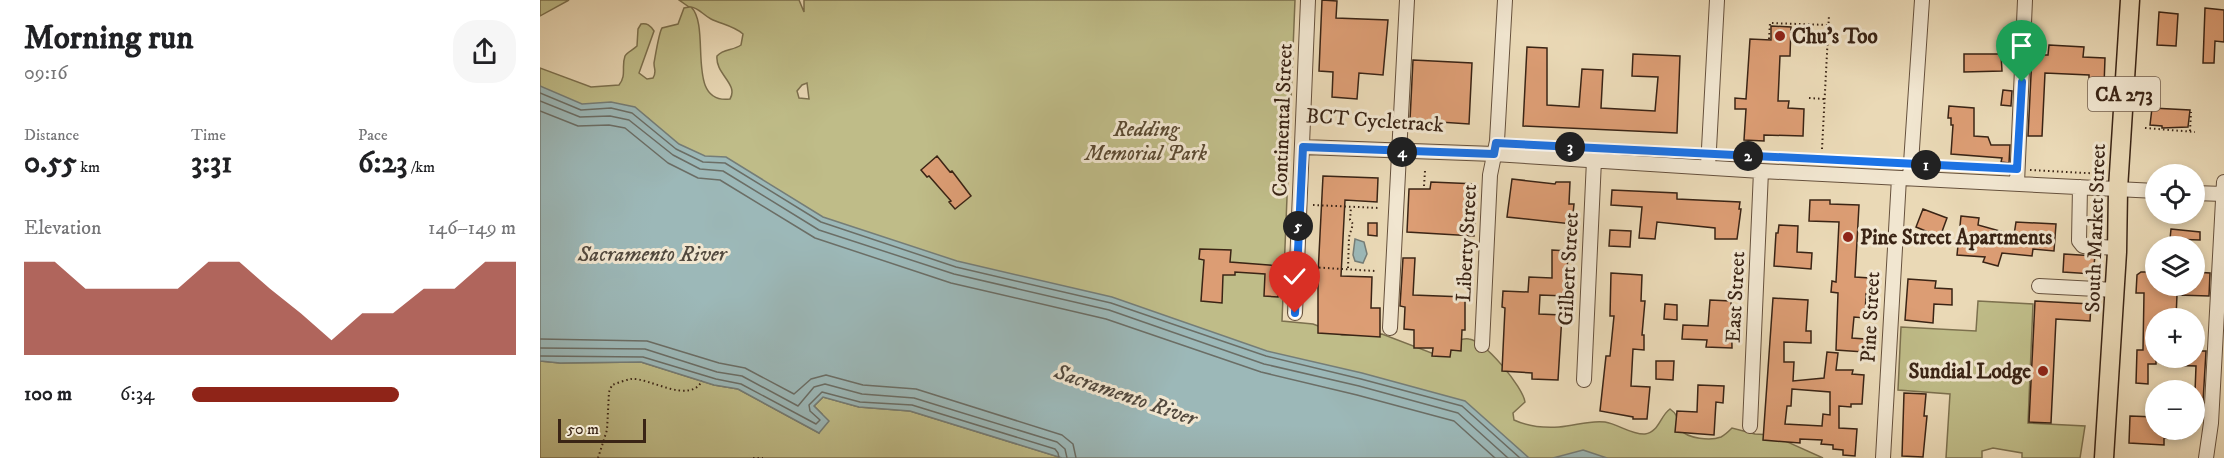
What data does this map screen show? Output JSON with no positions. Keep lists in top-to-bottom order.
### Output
{
  "streets": {
    "main road": ["CA 273", "South Market Street"],
    "street": [
      "Continental Street",
      "Liberty Street",
      "Gilbert Street",
      "East Street",
      "Pine Street"
    ]
  },
  "water": ["Sacramento River"],
  "parks": ["Redding Memorial Park"],
  "places": ["Chu's Too", "Pine Street Apartments", "Sundial Lodge"],
  "scale_bar": "50 m",
  "page": {
    "heading": ["Morning run", "09:16"],
    "stats": [
      ["Distance", "0.55 km"],
      ["Time", "3:31"],
      ["Pace", "6:23 /km"]
    ],
    "pins": [
      "3",
      "4",
      "2",
      "1",
      "5"
    ],
    "map_buttons": ["+", "−"],
    "chart": ["Elevation", "146–149 m"],
    "list": [
      {
        "name": "100 m",
        "note": "6:34"
      }
    ],
    "scale": "50 m"
  }
}
